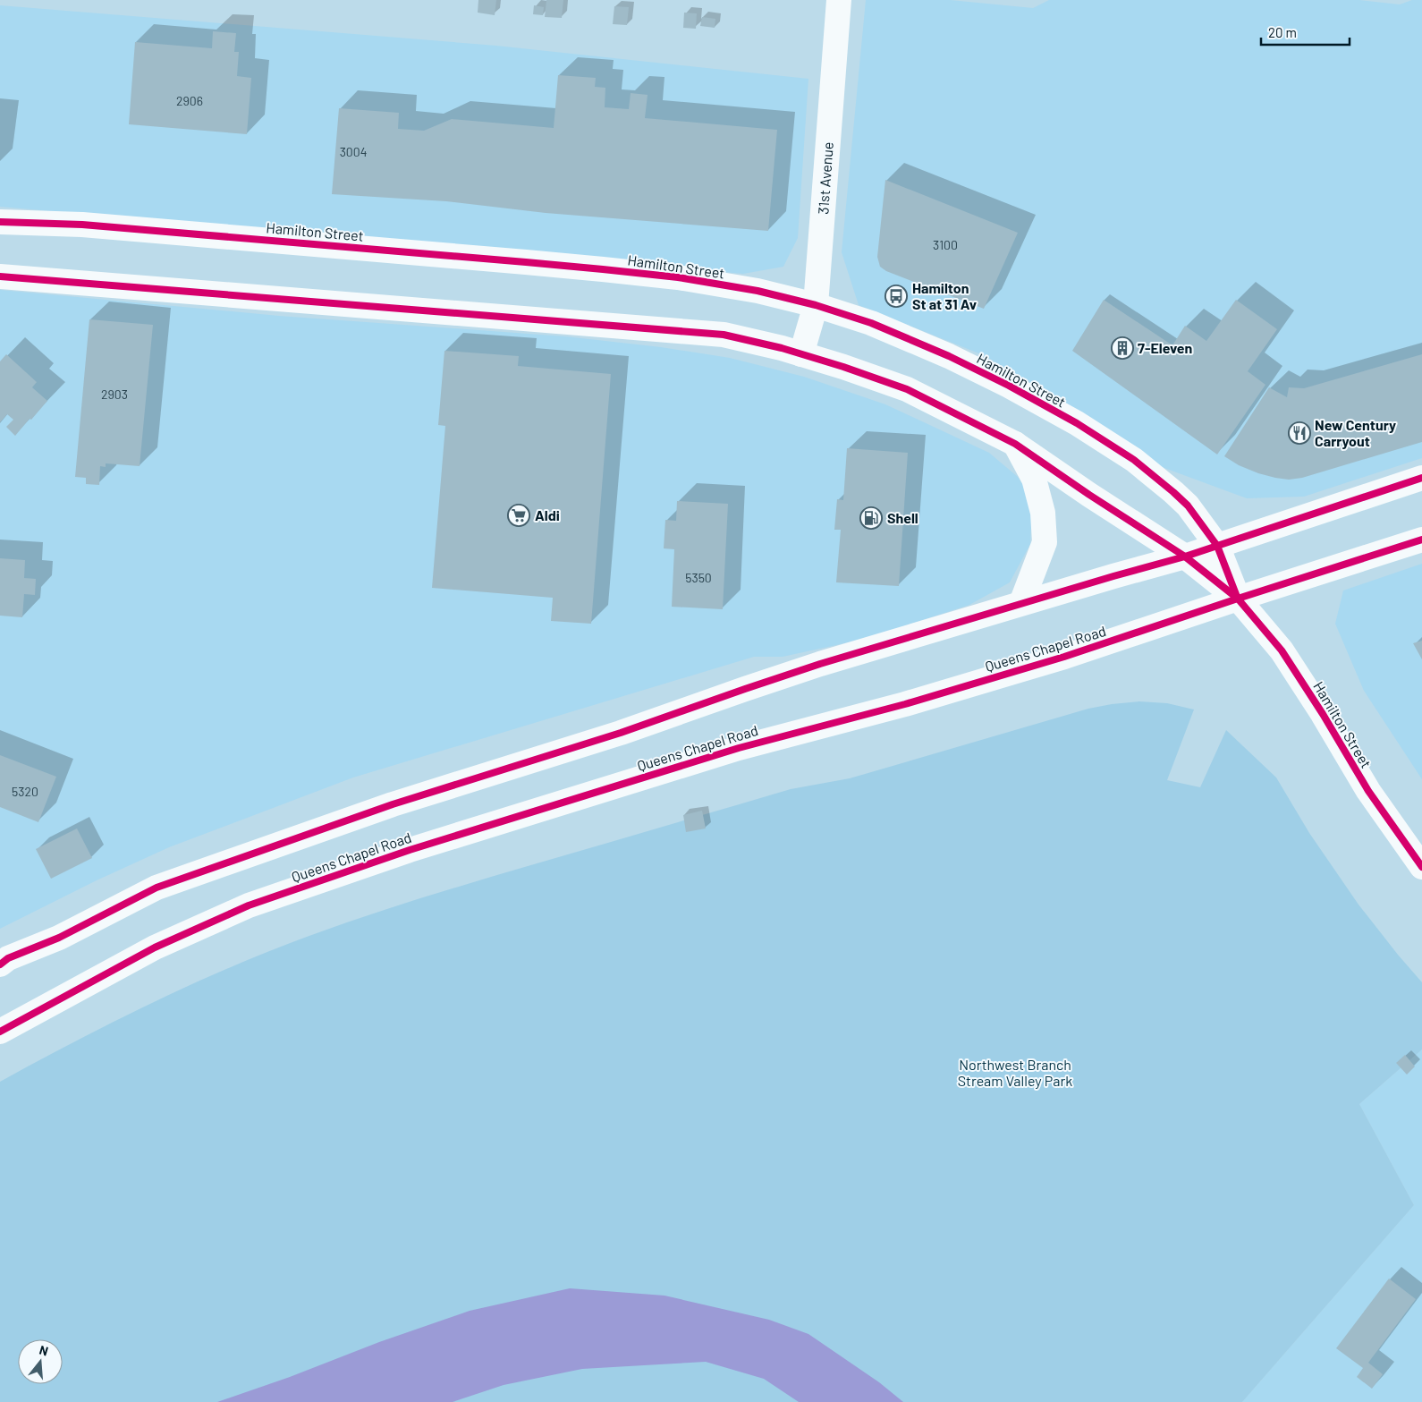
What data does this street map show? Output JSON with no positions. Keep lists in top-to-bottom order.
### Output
{
  "streets": {
    "main road": ["31st Avenue", "Hamilton Street", "Queens Chapel Road"]
  },
  "crossings": [
    ["31st Avenue", "Hamilton Street"],
    ["Hamilton Street", "Queens Chapel Road"]
  ],
  "parks": ["Northwest Branch Stream Valley Park"],
  "places": {
    "bus stop": ["Hamilton St at 31 Av"],
    "building": ["7-Eleven"],
    "restaurant": ["New Century Carryout"],
    "supermarket": ["Aldi"],
    "fuel station": ["Shell"]
  },
  "house_numbers": [
    "2906",
    "3004",
    "3100",
    "2903",
    "5350",
    "5320"
  ],
  "scale_bar": "20 m",
  "north": "top"
}
